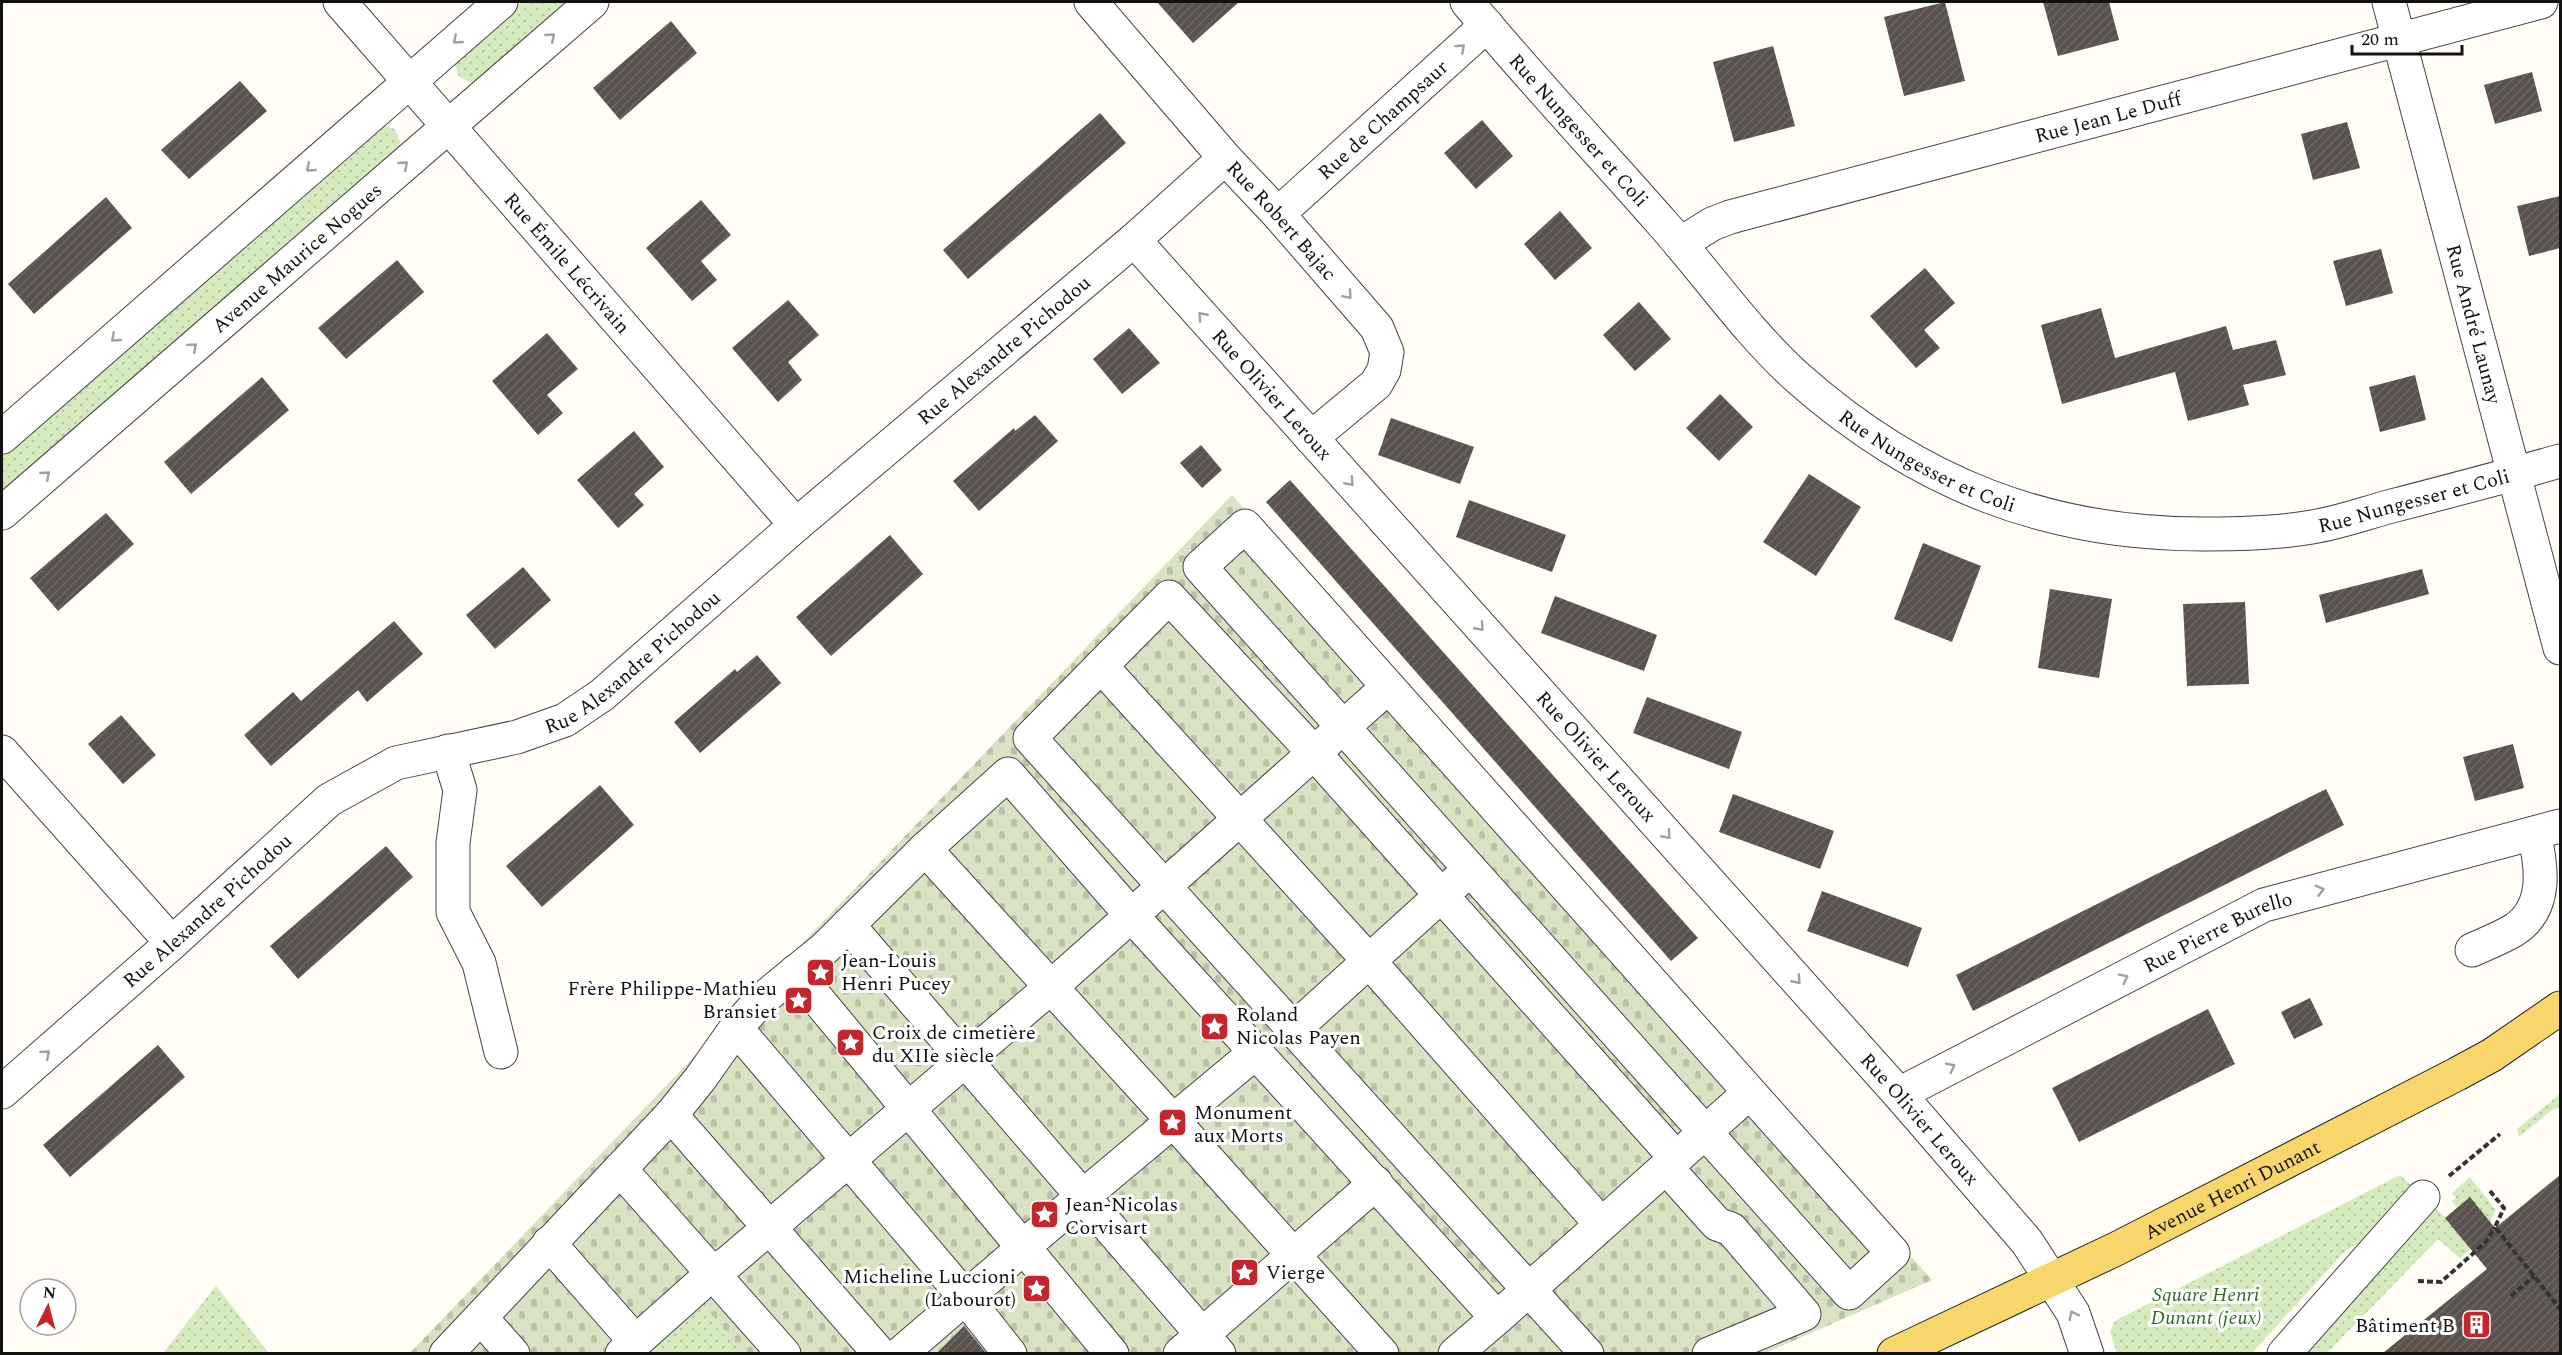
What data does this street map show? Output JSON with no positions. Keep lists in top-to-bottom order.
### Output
{
  "streets": {
    "main road": ["Avenue Henri Dunant"],
    "street": [
      "Rue Jean Le Duff",
      "Rue de Champsaur",
      "Rue Nungesser et Coli",
      "Rue Robert Bajac",
      "Avenue Maurice Nogues",
      "Rue Émile Lécrivain",
      "Rue André Launay",
      "Rue Alexandre Pichodou",
      "Rue Olivier Leroux",
      "Rue Pierre Burello"
    ]
  },
  "crossings": [
    ["Rue Jean Le Duff", "Rue Nungesser et Coli"],
    ["Rue Jean Le Duff", "Rue André Launay"],
    ["Rue de Champsaur", "Rue Nungesser et Coli"],
    ["Rue de Champsaur", "Rue Robert Bajac"],
    ["Rue Nungesser et Coli", "Rue André Launay"],
    ["Rue Robert Bajac", "Rue Alexandre Pichodou"],
    ["Rue Robert Bajac", "Rue Olivier Leroux"],
    ["Avenue Maurice Nogues", "Rue Émile Lécrivain"],
    ["Rue Émile Lécrivain", "Rue Alexandre Pichodou"],
    ["Rue Alexandre Pichodou", "Rue Olivier Leroux"],
    ["Rue Olivier Leroux", "Rue Pierre Burello"],
    ["Rue Olivier Leroux", "Avenue Henri Dunant"]
  ],
  "one_way": ["Rue de Champsaur", "Rue Pierre Burello"],
  "parks": ["Square Henri Dunant (jeux)"],
  "places": {
    "place": [
      "Jean-Louis Henri Pucey",
      "Frère Philippe-Mathieu Bransiet",
      "Roland Nicolas Payen",
      "Croix de cimetière du XIIe siècle",
      "Monument aux Morts",
      "Jean-Nicolas Corvisart",
      "Vierge",
      "Micheline Luccioni (Labourot)"
    ],
    "building": ["Bâtiment B"]
  },
  "scale_bar": "20 m",
  "north": "top"
}
